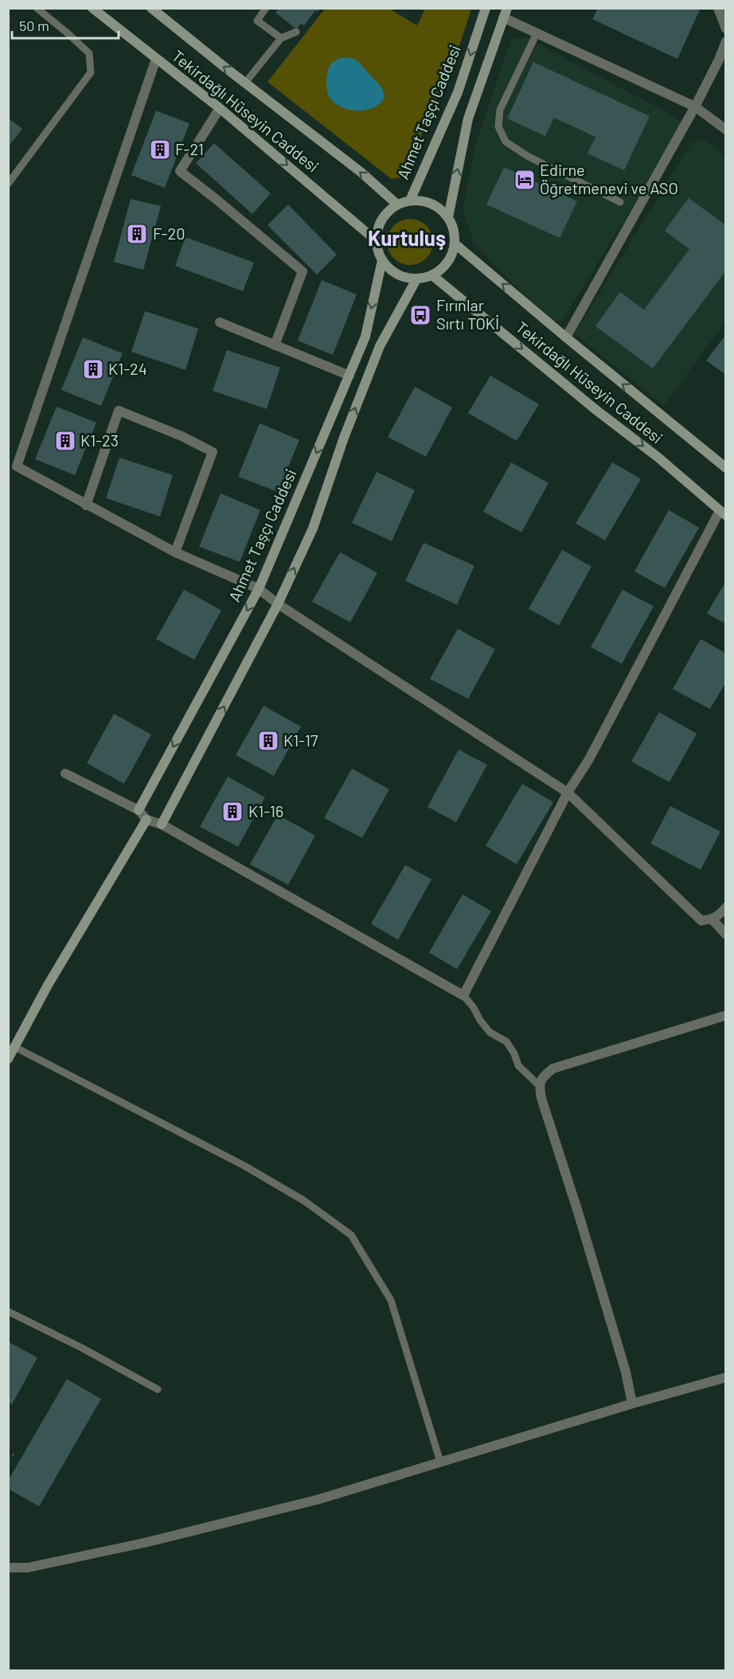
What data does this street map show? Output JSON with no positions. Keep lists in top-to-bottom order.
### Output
{
  "streets": {
    "main road": ["Tekirdağlı Hüseyin Caddesi", "Ahmet Taşçı Caddesi"]
  },
  "crossings": [
    ["Tekirdağlı Hüseyin Caddesi", "Ahmet Taşçı Caddesi"]
  ],
  "districts": ["Kurtuluş"],
  "places": {
    "building": [
      "F-21",
      "F-20",
      "K1-24",
      "K1-23",
      "K1-17",
      "K1-16"
    ],
    "hotel": ["Edirne Öğretmenevi ve ASO"],
    "bus stop": ["Fırınlar Sırtı TOKİ"]
  },
  "scale_bar": "50 m"
}
